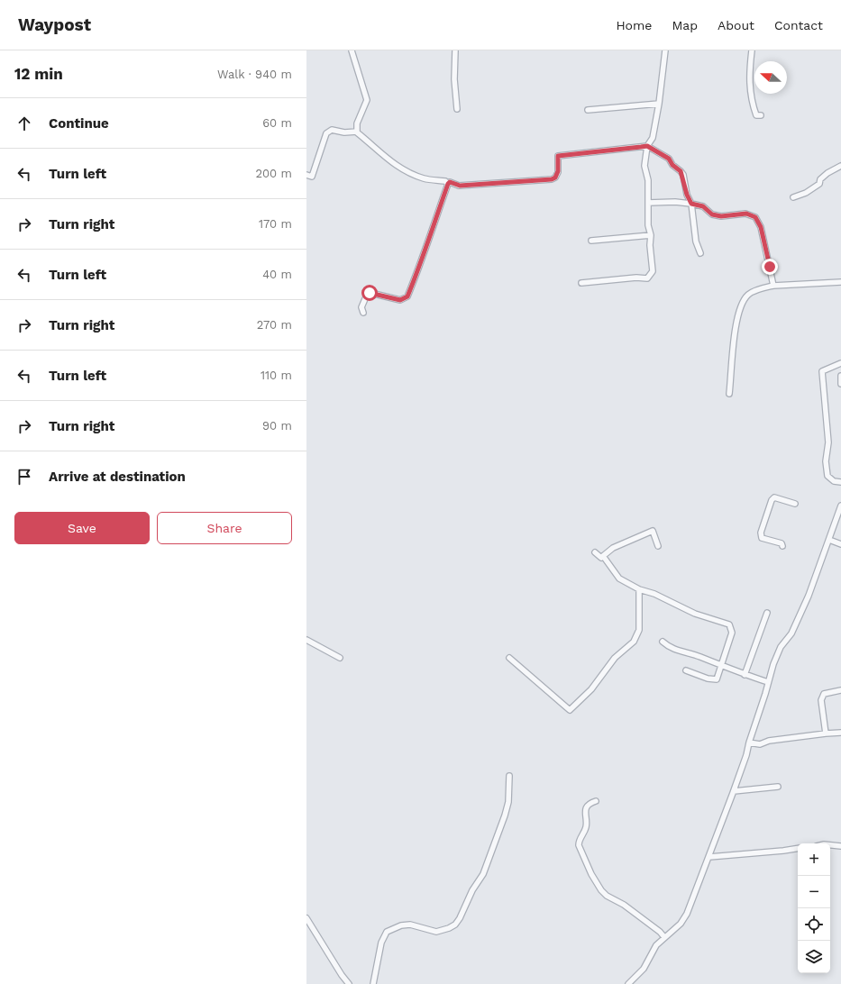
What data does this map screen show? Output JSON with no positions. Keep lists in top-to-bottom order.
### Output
{
  "north": "left",
  "page": {
    "header": "Waypost",
    "nav": [
      "Home",
      "Map",
      "About",
      "Contact"
    ],
    "heading": ["12 min", "Walk · 940 m"],
    "list": [
      ["Continue", "60 m"],
      ["Turn left", "200 m"],
      ["Turn right", "170 m"],
      ["Turn left", "40 m"],
      ["Turn right", "270 m"],
      ["Turn left", "110 m"],
      ["Turn right", "90 m"],
      "Arrive at destination"
    ],
    "buttons": ["Save", "Share"],
    "map_buttons": ["+", "−"]
  }
}
